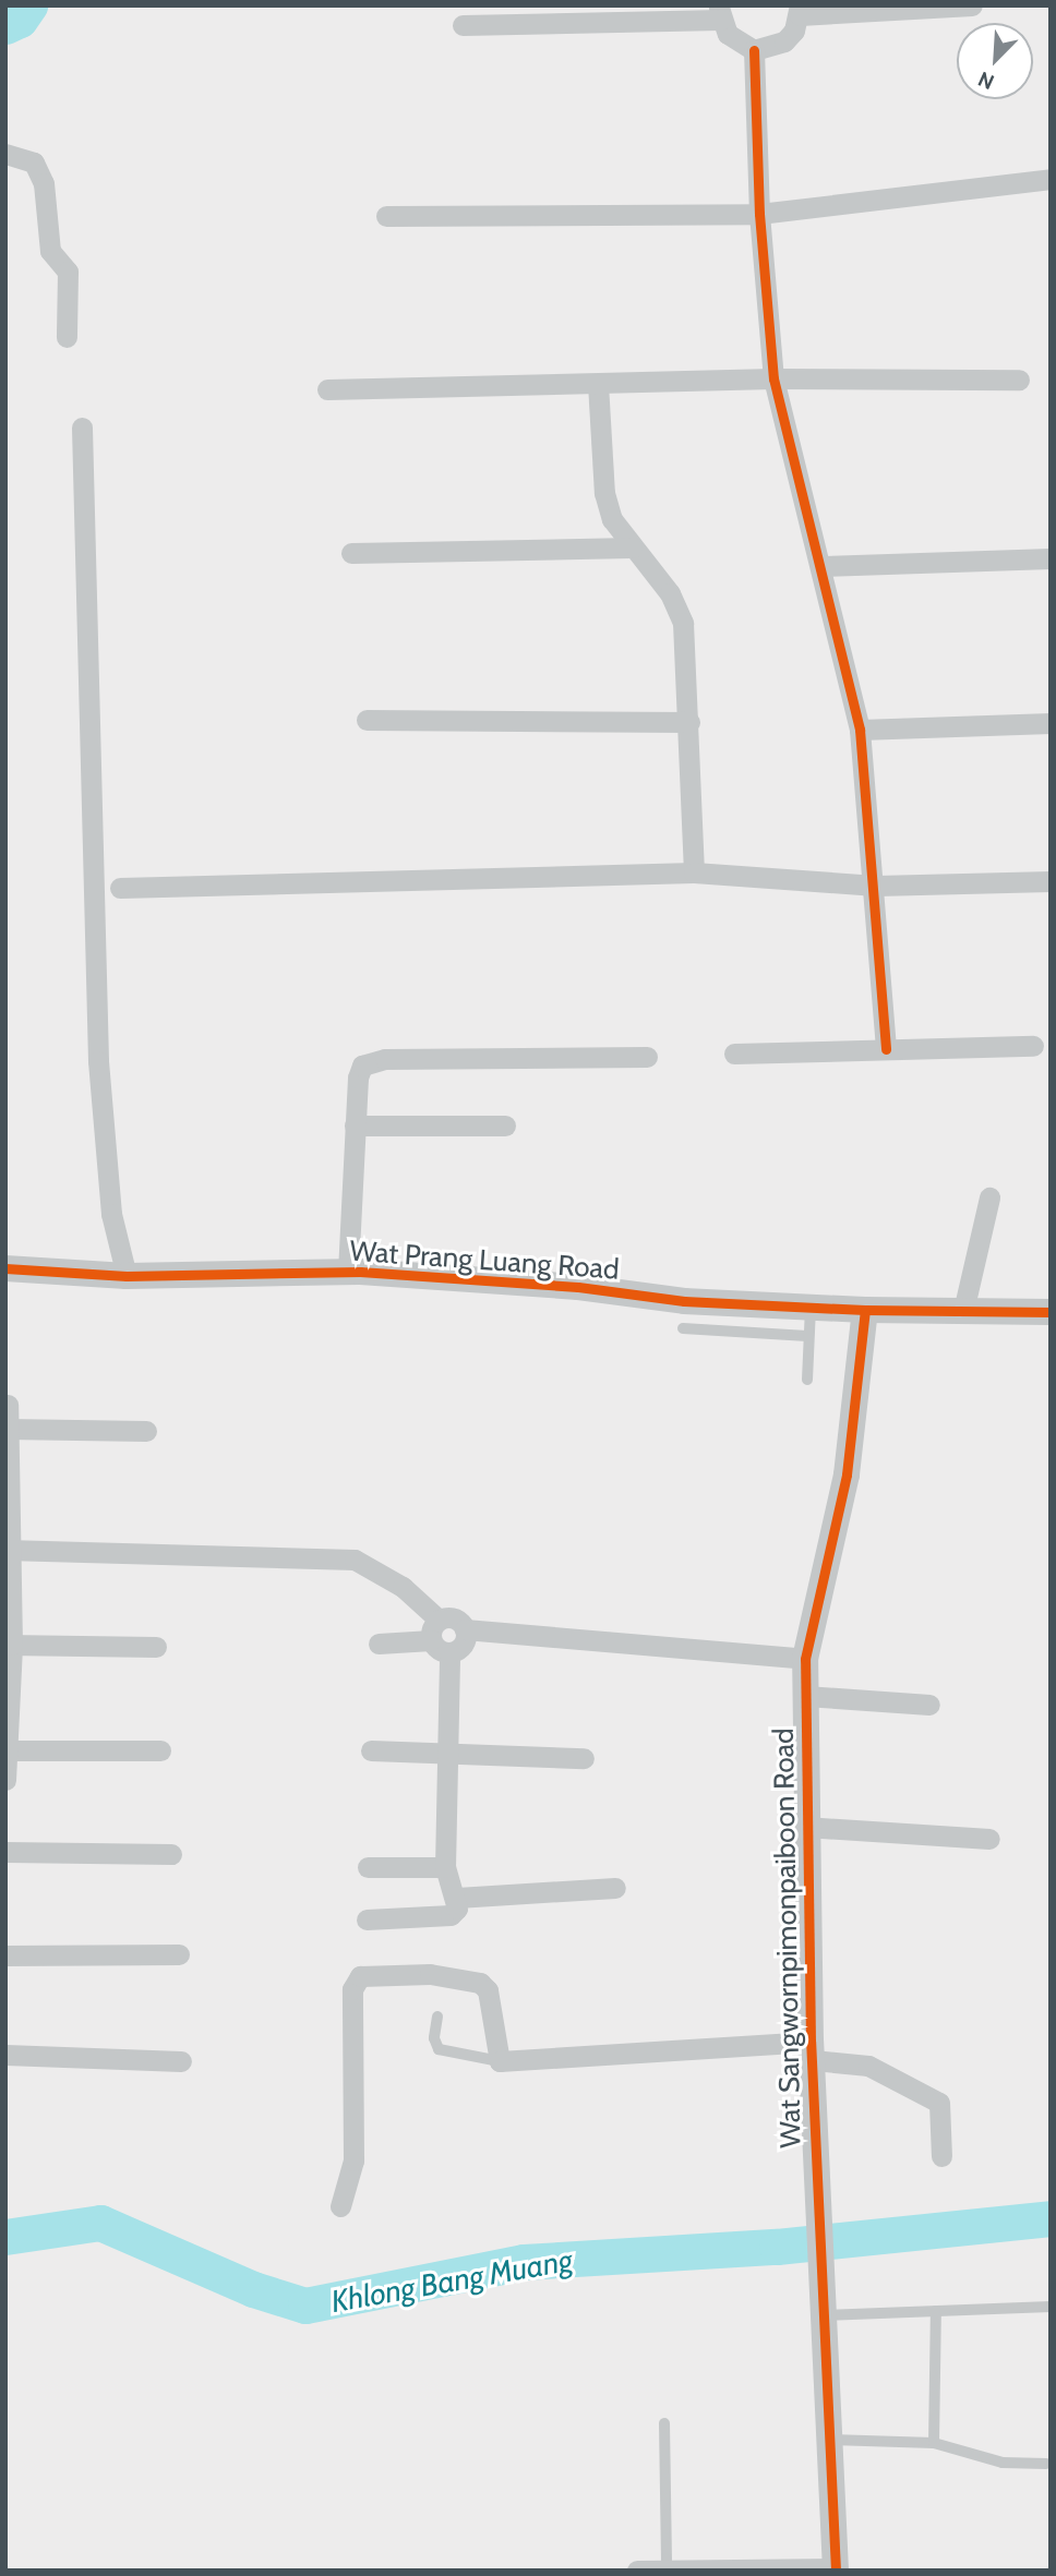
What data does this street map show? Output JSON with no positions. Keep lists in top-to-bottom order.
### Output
{
  "streets": {
    "street": ["Wat Prang Luang Road", "Wat Sangwornpimonpaiboon Road"]
  },
  "crossings": [
    ["Wat Prang Luang Road", "Wat Sangwornpimonpaiboon Road"]
  ],
  "water": ["Khlong Bang Muang"],
  "north": "bottom left"
}
